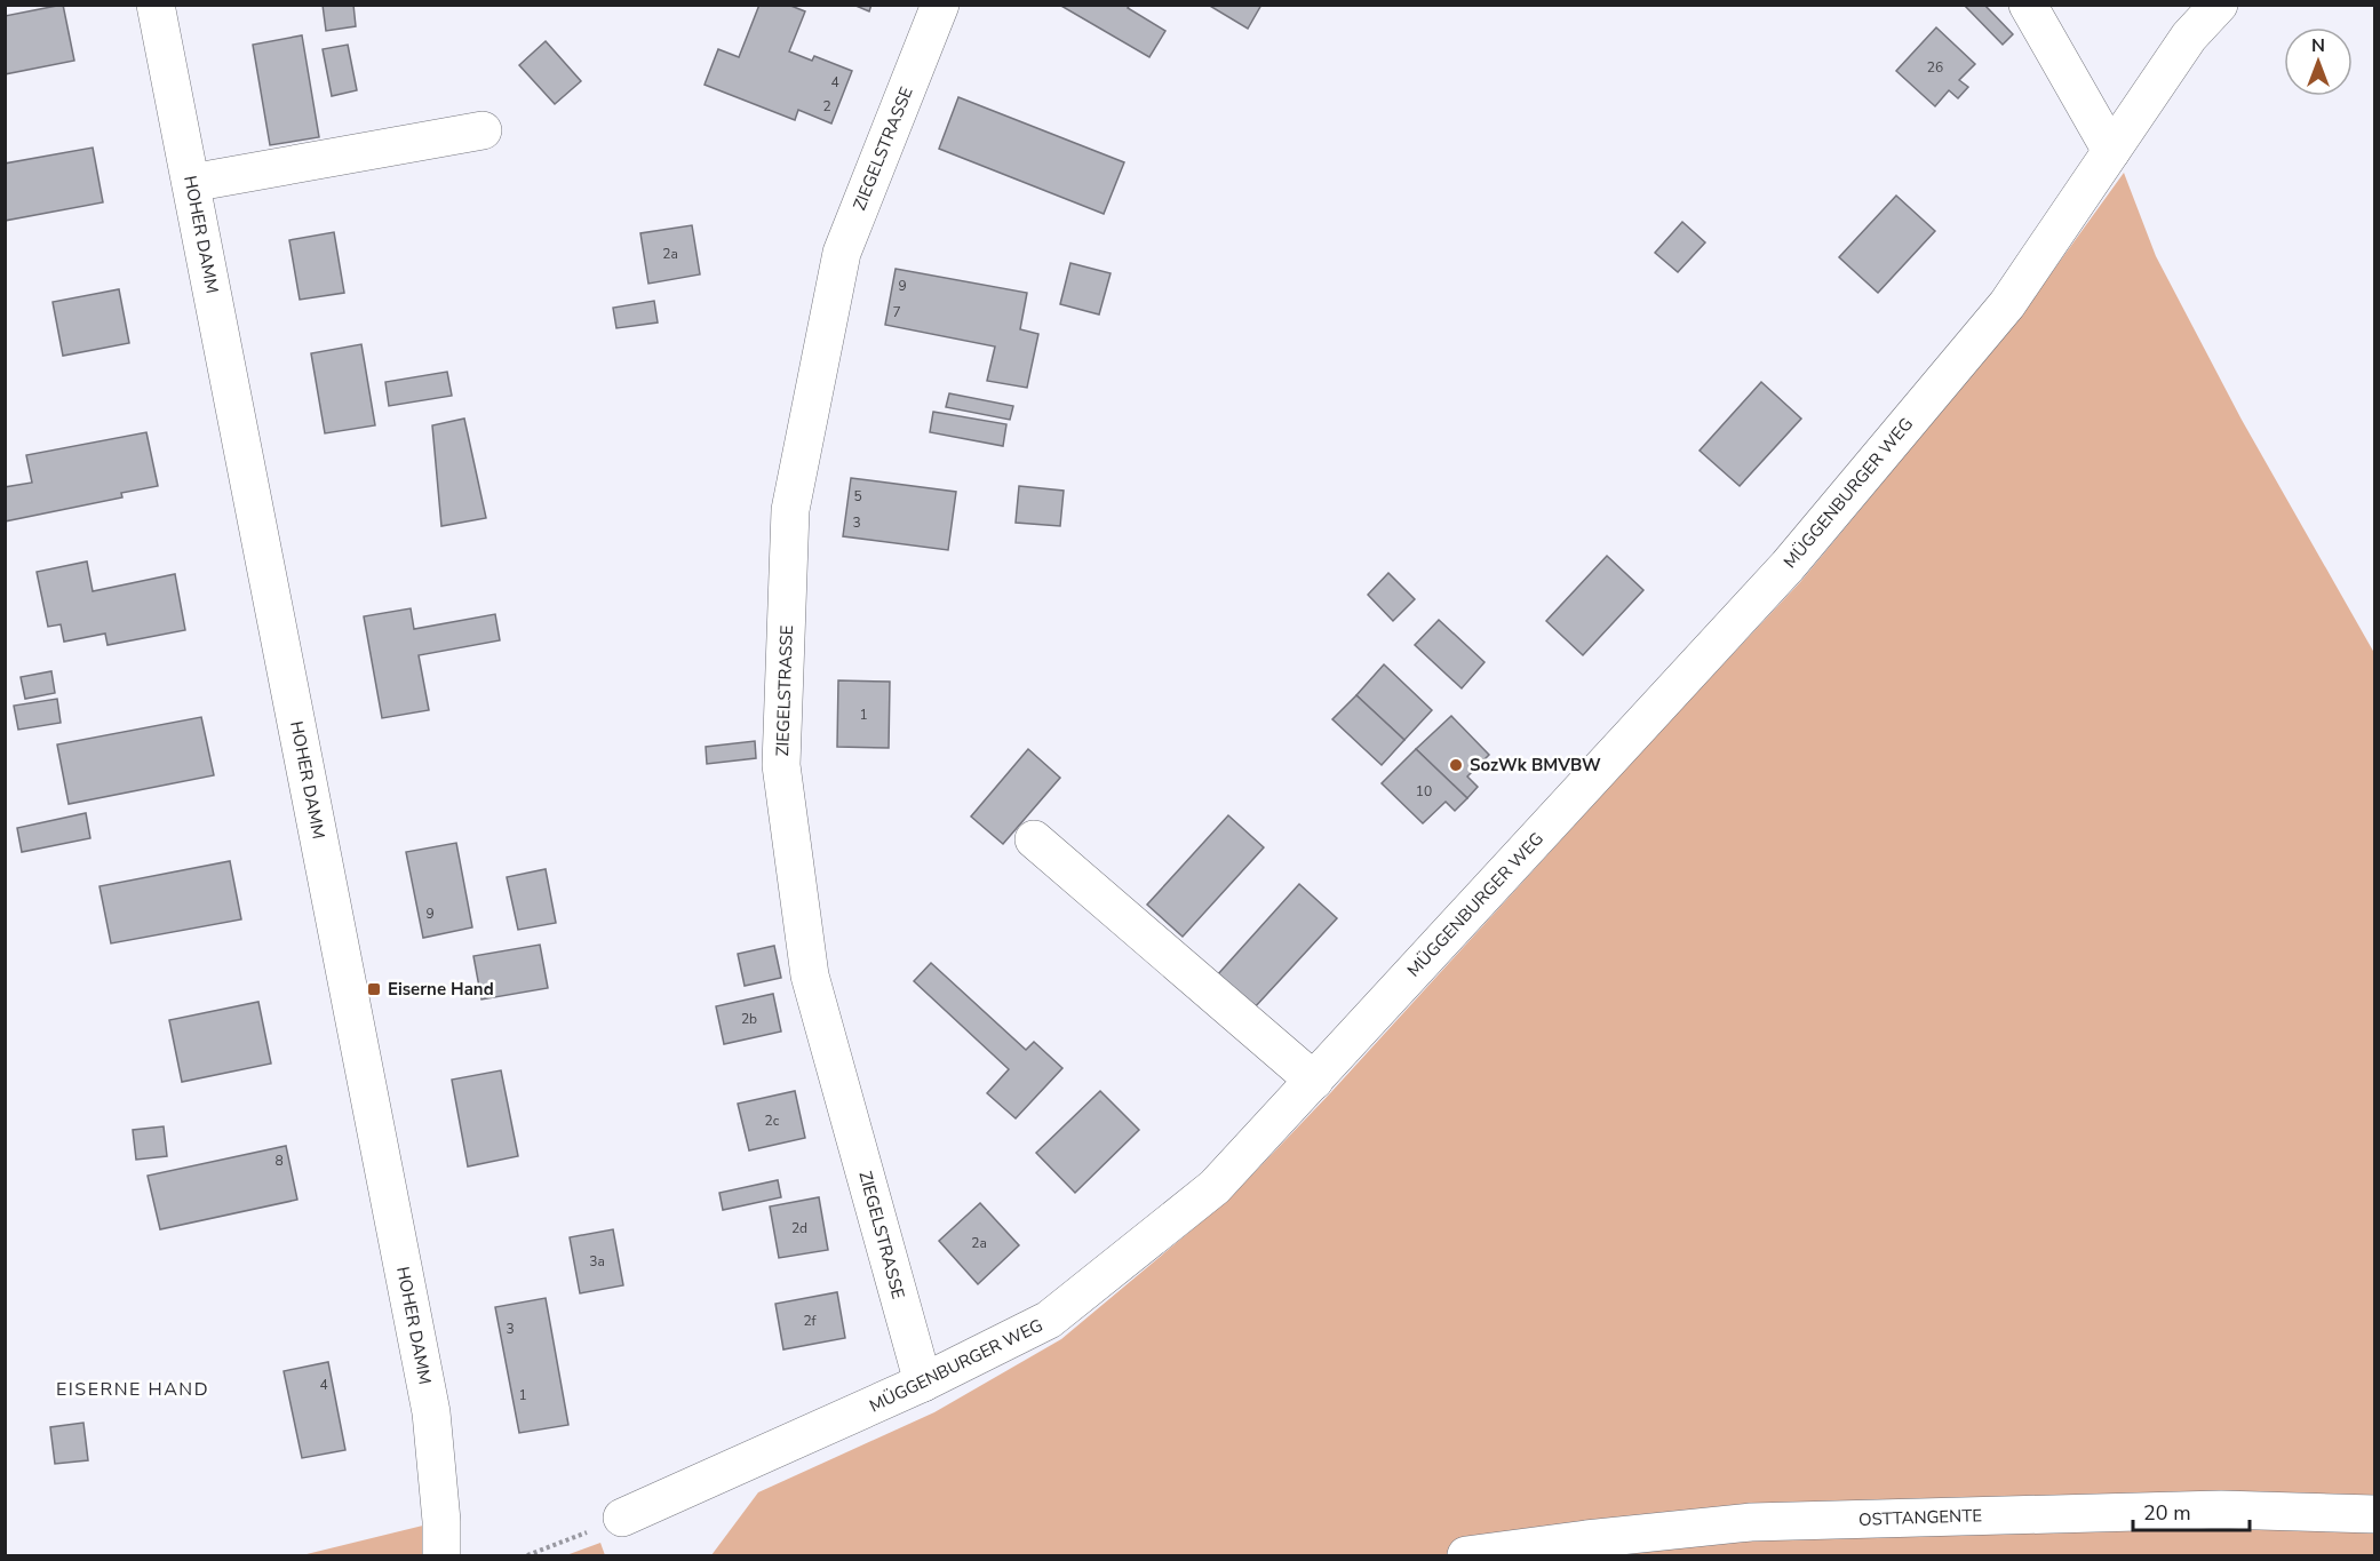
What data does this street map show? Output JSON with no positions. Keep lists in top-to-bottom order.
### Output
{
  "streets": {
    "street": [
      "ZIEGELSTRASSE",
      "HOHER DAMM",
      "MÜGGENBURGER WEG",
      "OSTTANGENTE"
    ]
  },
  "crossings": [
    ["ZIEGELSTRASSE", "MÜGGENBURGER WEG"]
  ],
  "districts": ["EISERNE HAND"],
  "places": {
    "other": ["SozWk BMVBW"],
    "transit": ["Eiserne Hand"]
  },
  "house_numbers": [
    "26",
    "4",
    "2",
    "2a",
    "9",
    "7",
    "5",
    "3",
    "1",
    "10",
    "9",
    "2b",
    "2c",
    "8",
    "2d",
    "2a",
    "3a",
    "2f",
    "3",
    "4",
    "1"
  ],
  "scale_bar": "20 m",
  "north": "top"
}
